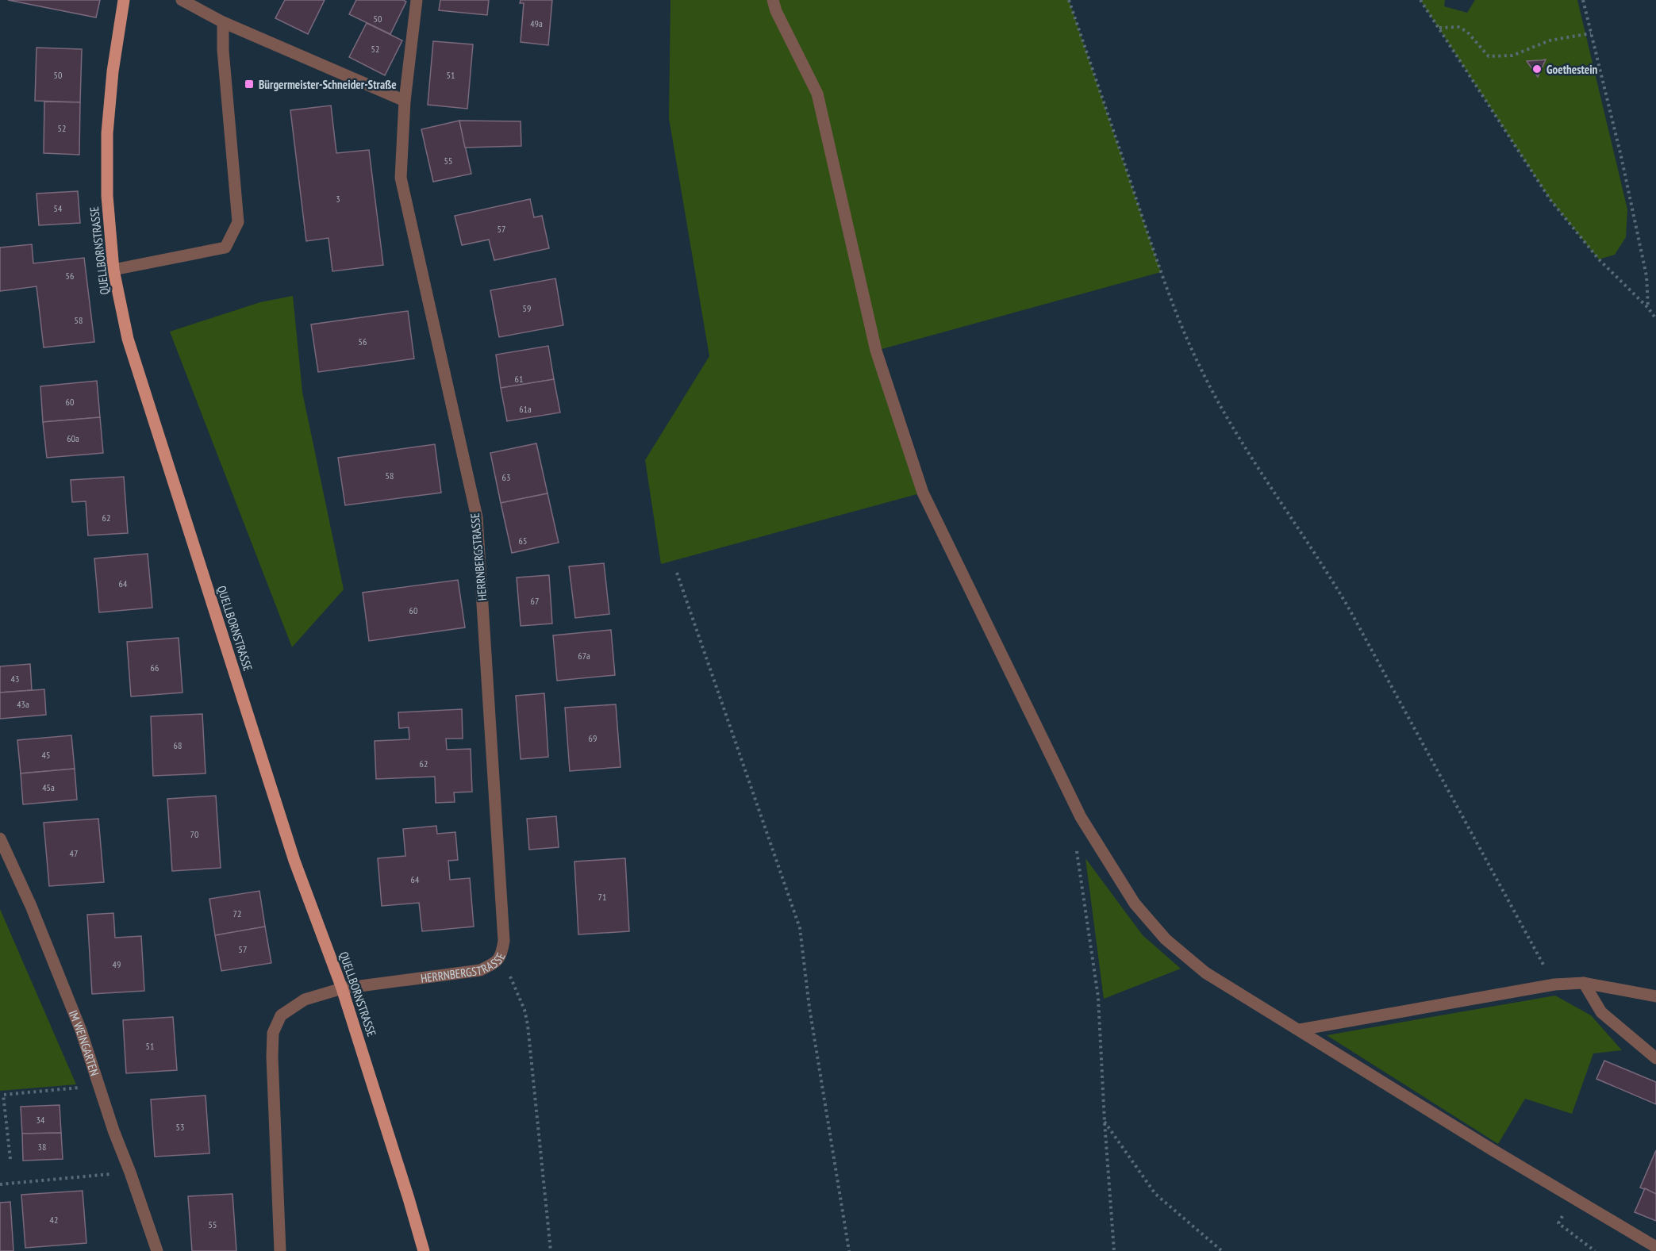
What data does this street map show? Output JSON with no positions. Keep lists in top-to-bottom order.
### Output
{
  "streets": {
    "main road": ["QUELLBORNSTRASSE"],
    "street": ["HERRNBERGSTRASSE", "IM WEINGARTEN"]
  },
  "crossings": [
    ["QUELLBORNSTRASSE", "HERRNBERGSTRASSE"]
  ],
  "places": {
    "other": ["Goethestein"],
    "transit": ["Bürgermeister-Schneider-Straße"]
  },
  "house_numbers": [
    "50",
    "49a",
    "52",
    "50",
    "51",
    "52",
    "55",
    "3",
    "54",
    "57",
    "56",
    "59",
    "58",
    "56",
    "61",
    "60",
    "61a",
    "60a",
    "58",
    "63",
    "62",
    "65",
    "64",
    "67",
    "60",
    "67a",
    "66",
    "43",
    "43a",
    "69",
    "68",
    "45",
    "62",
    "45a",
    "70",
    "47",
    "64",
    "71",
    "72",
    "57",
    "49",
    "51",
    "34",
    "53",
    "38",
    "42",
    "55"
  ]
}
